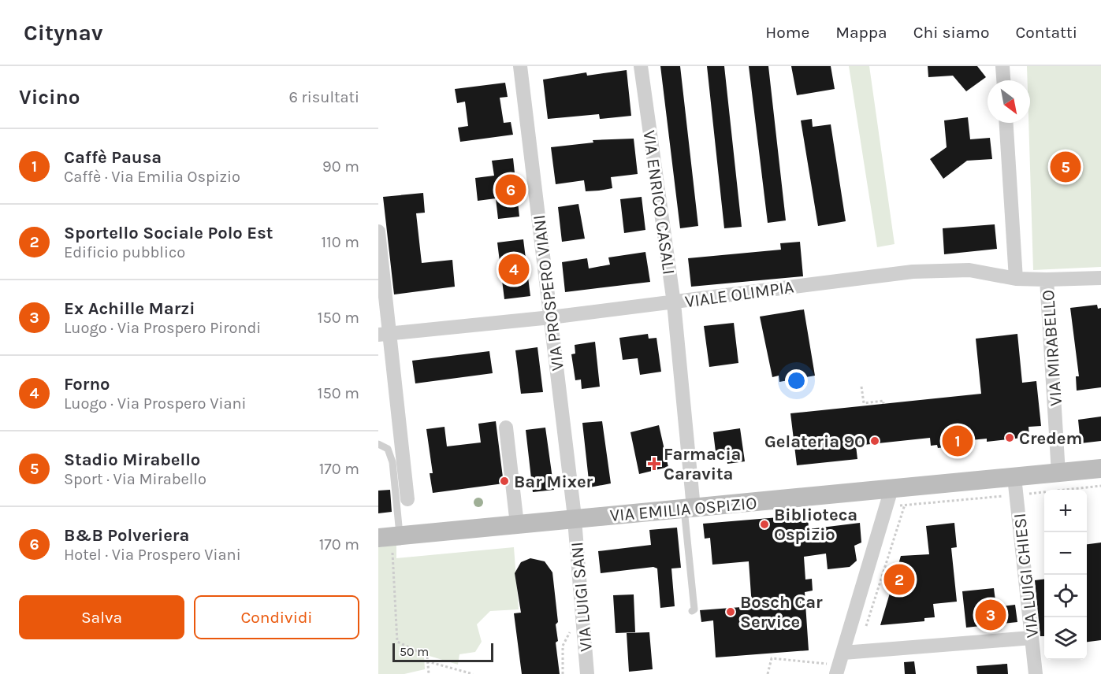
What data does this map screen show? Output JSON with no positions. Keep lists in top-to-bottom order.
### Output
{
  "streets": {
    "main road": ["VIA EMILIA OSPIZIO"],
    "street": [
      "VIA ENRICO CASALI",
      "VIA PROSPERO VIANI",
      "VIALE OLIMPIA",
      "VIA MIRABELLO",
      "VIA LUIGI CHIESI",
      "VIA LUIGI SANI"
    ]
  },
  "crossings": [
    ["VIA ENRICO CASALI", "VIALE OLIMPIA"],
    ["VIA ENRICO CASALI", "VIA EMILIA OSPIZIO"],
    ["VIA PROSPERO VIANI", "VIALE OLIMPIA"],
    ["VIA PROSPERO VIANI", "VIA EMILIA OSPIZIO"],
    ["VIA PROSPERO VIANI", "VIA LUIGI SANI"],
    ["VIALE OLIMPIA", "VIA MIRABELLO"],
    ["VIA MIRABELLO", "VIA EMILIA OSPIZIO"],
    ["VIA EMILIA OSPIZIO", "VIA LUIGI CHIESI"],
    ["VIA EMILIA OSPIZIO", "VIA LUIGI SANI"]
  ],
  "places": {
    "other": [
      "Credem",
      "Gelateria 90",
      "Bar Mixer",
      "Biblioteca Ospizio",
      "Bosch Car Service"
    ],
    "health": ["Farmacia Caravita"]
  },
  "scale_bar": "50 m",
  "north": "bottom right",
  "page": {
    "header": "Citynav",
    "nav": [
      "Home",
      "Mappa",
      "Chi siamo",
      "Contatti"
    ],
    "heading": ["Vicino", "6 risultati"],
    "list": [
      {
        "mark": "1",
        "name": "Caffè Pausa",
        "note": "Caffè · Via Emilia Ospizio",
        "value": "90 m"
      },
      {
        "mark": "2",
        "name": "Sportello Sociale Polo Est",
        "note": "Edificio pubblico",
        "value": "110 m"
      },
      {
        "mark": "3",
        "name": "Ex Achille Marzi",
        "note": "Luogo · Via Prospero Pirondi",
        "value": "150 m"
      },
      {
        "mark": "4",
        "name": "Forno",
        "note": "Luogo · Via Prospero Viani",
        "value": "150 m"
      },
      {
        "mark": "5",
        "name": "Stadio Mirabello",
        "note": "Sport · Via Mirabello",
        "value": "170 m"
      },
      {
        "mark": "6",
        "name": "B&B Polveriera",
        "note": "Hotel · Via Prospero Viani",
        "value": "170 m"
      }
    ],
    "pins": [
      "5",
      "6",
      "4",
      "1",
      "2",
      "3"
    ],
    "map_buttons": ["+", "−"],
    "buttons": ["Salva", "Condividi"],
    "scale": "50 m"
  }
}
